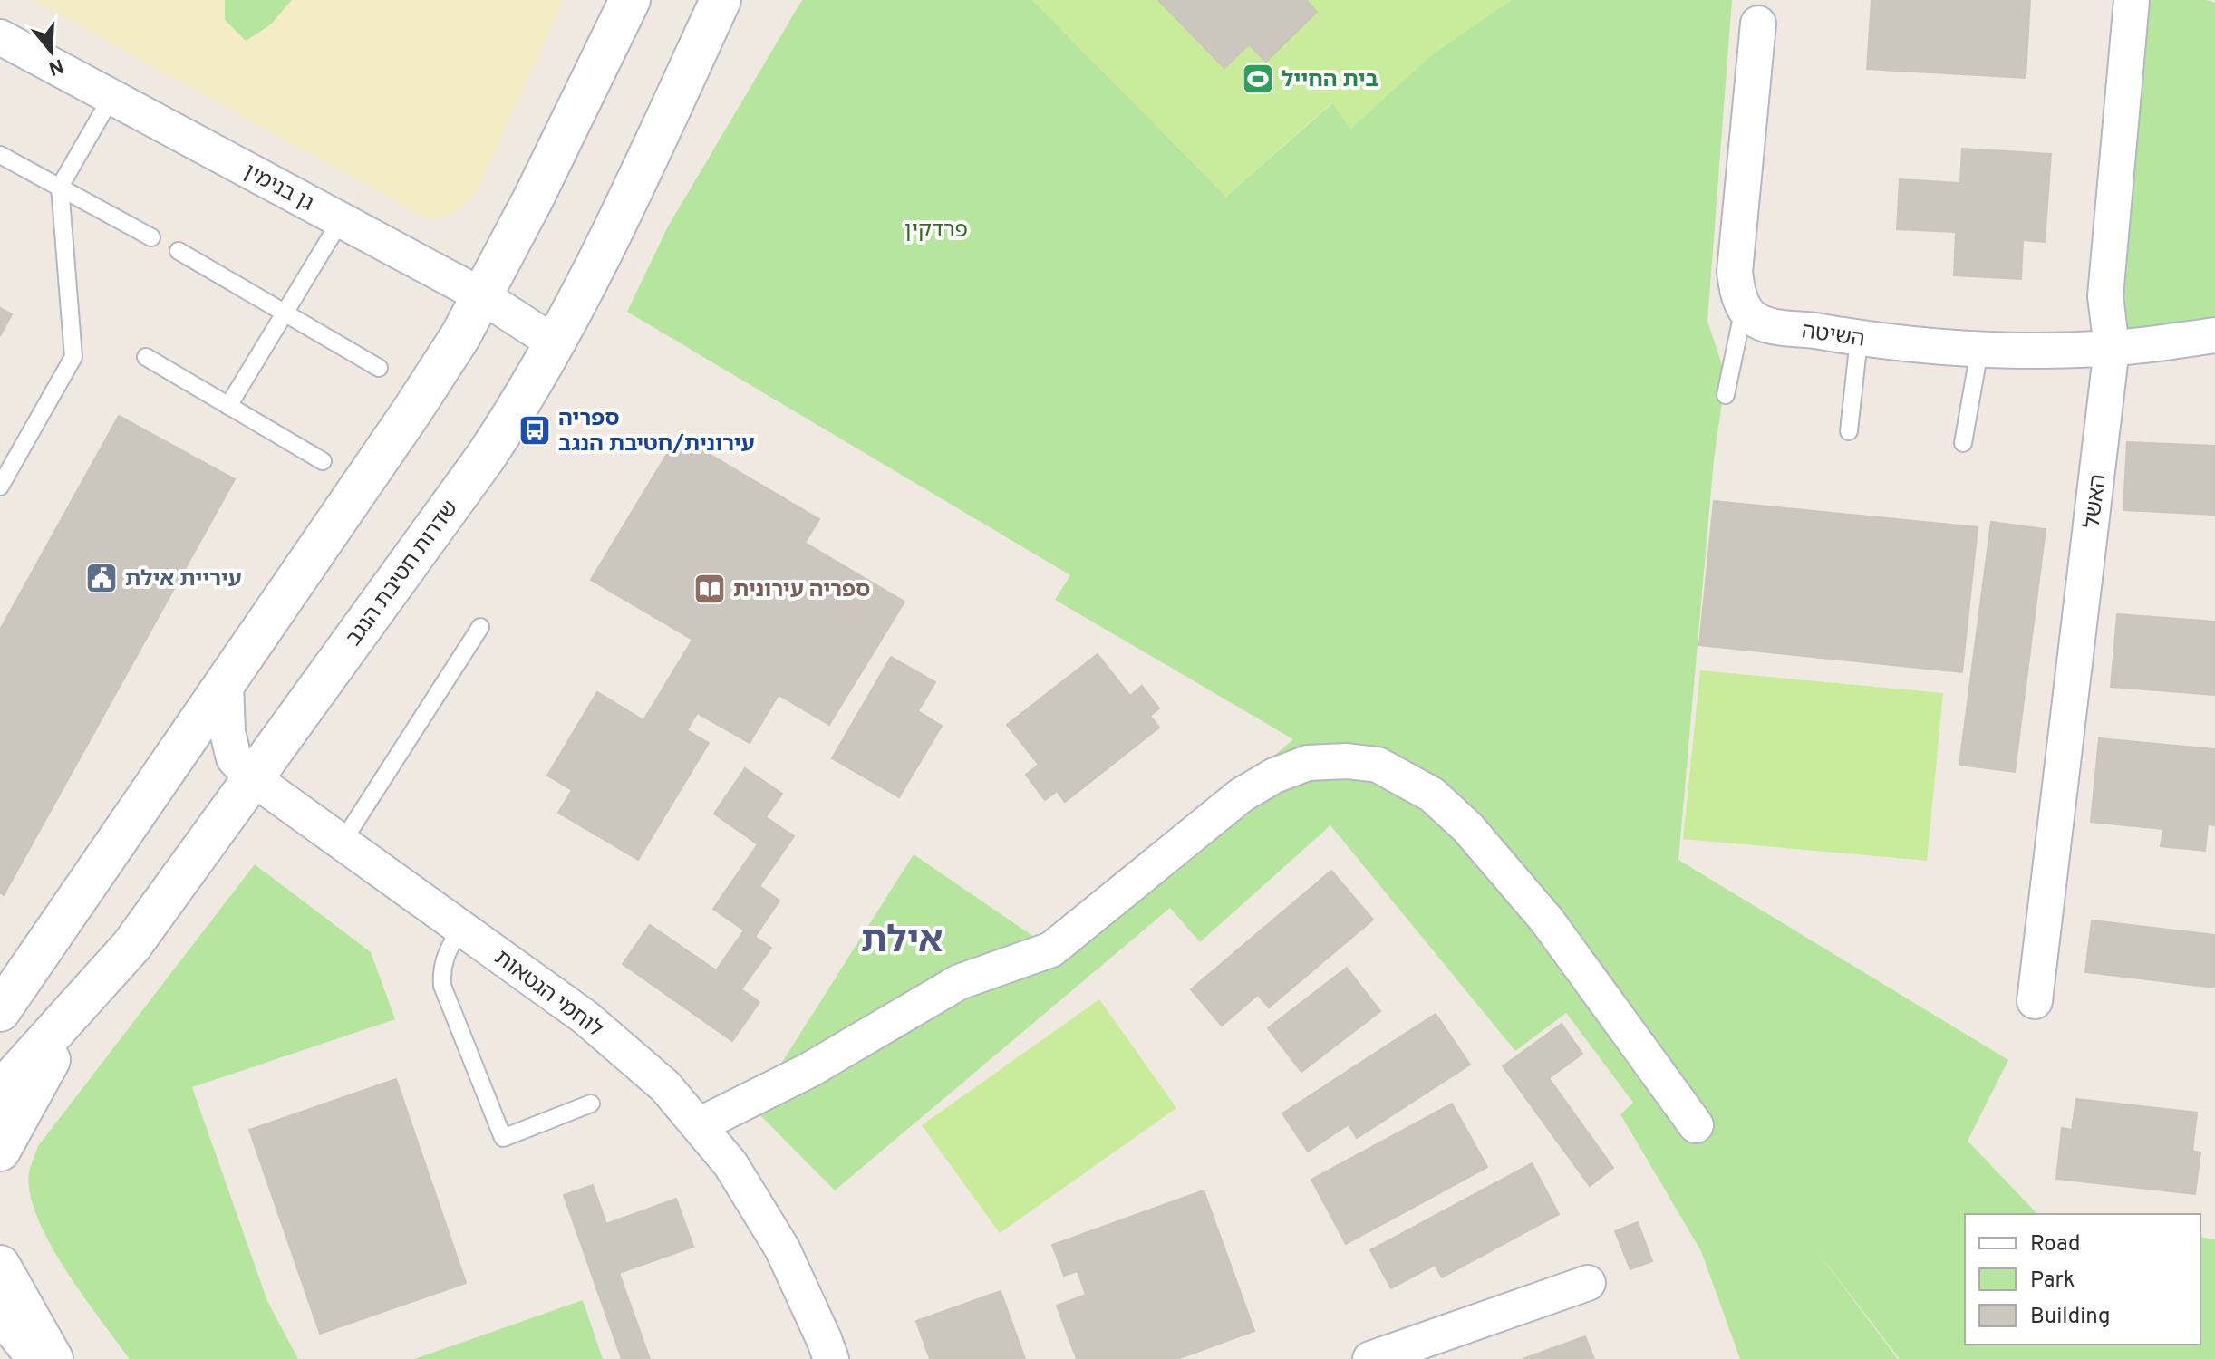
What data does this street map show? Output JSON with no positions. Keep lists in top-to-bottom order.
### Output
{
  "streets": {
    "main road": ["שדרות חטיבת הנגב"],
    "street": [
      "גן בנימין",
      "השיטה",
      "האשל",
      "לוחמי הגטאות"
    ]
  },
  "crossings": [
    ["גן בנימין", "שדרות חטיבת הנגב"],
    ["השיטה", "האשל"],
    ["שדרות חטיבת הנגב", "לוחמי הגטאות"]
  ],
  "districts": ["אילת"],
  "parks": ["פרדקין"],
  "places": {
    "sports": ["בית החייל"],
    "bus stop": ["ספריה עירונית/חטיבת הנגב"],
    "public building": ["עיריית אילת"],
    "library": ["ספריה עירונית"]
  },
  "legend": ["Road", "Park", "Building"],
  "north": "bottom"
}
